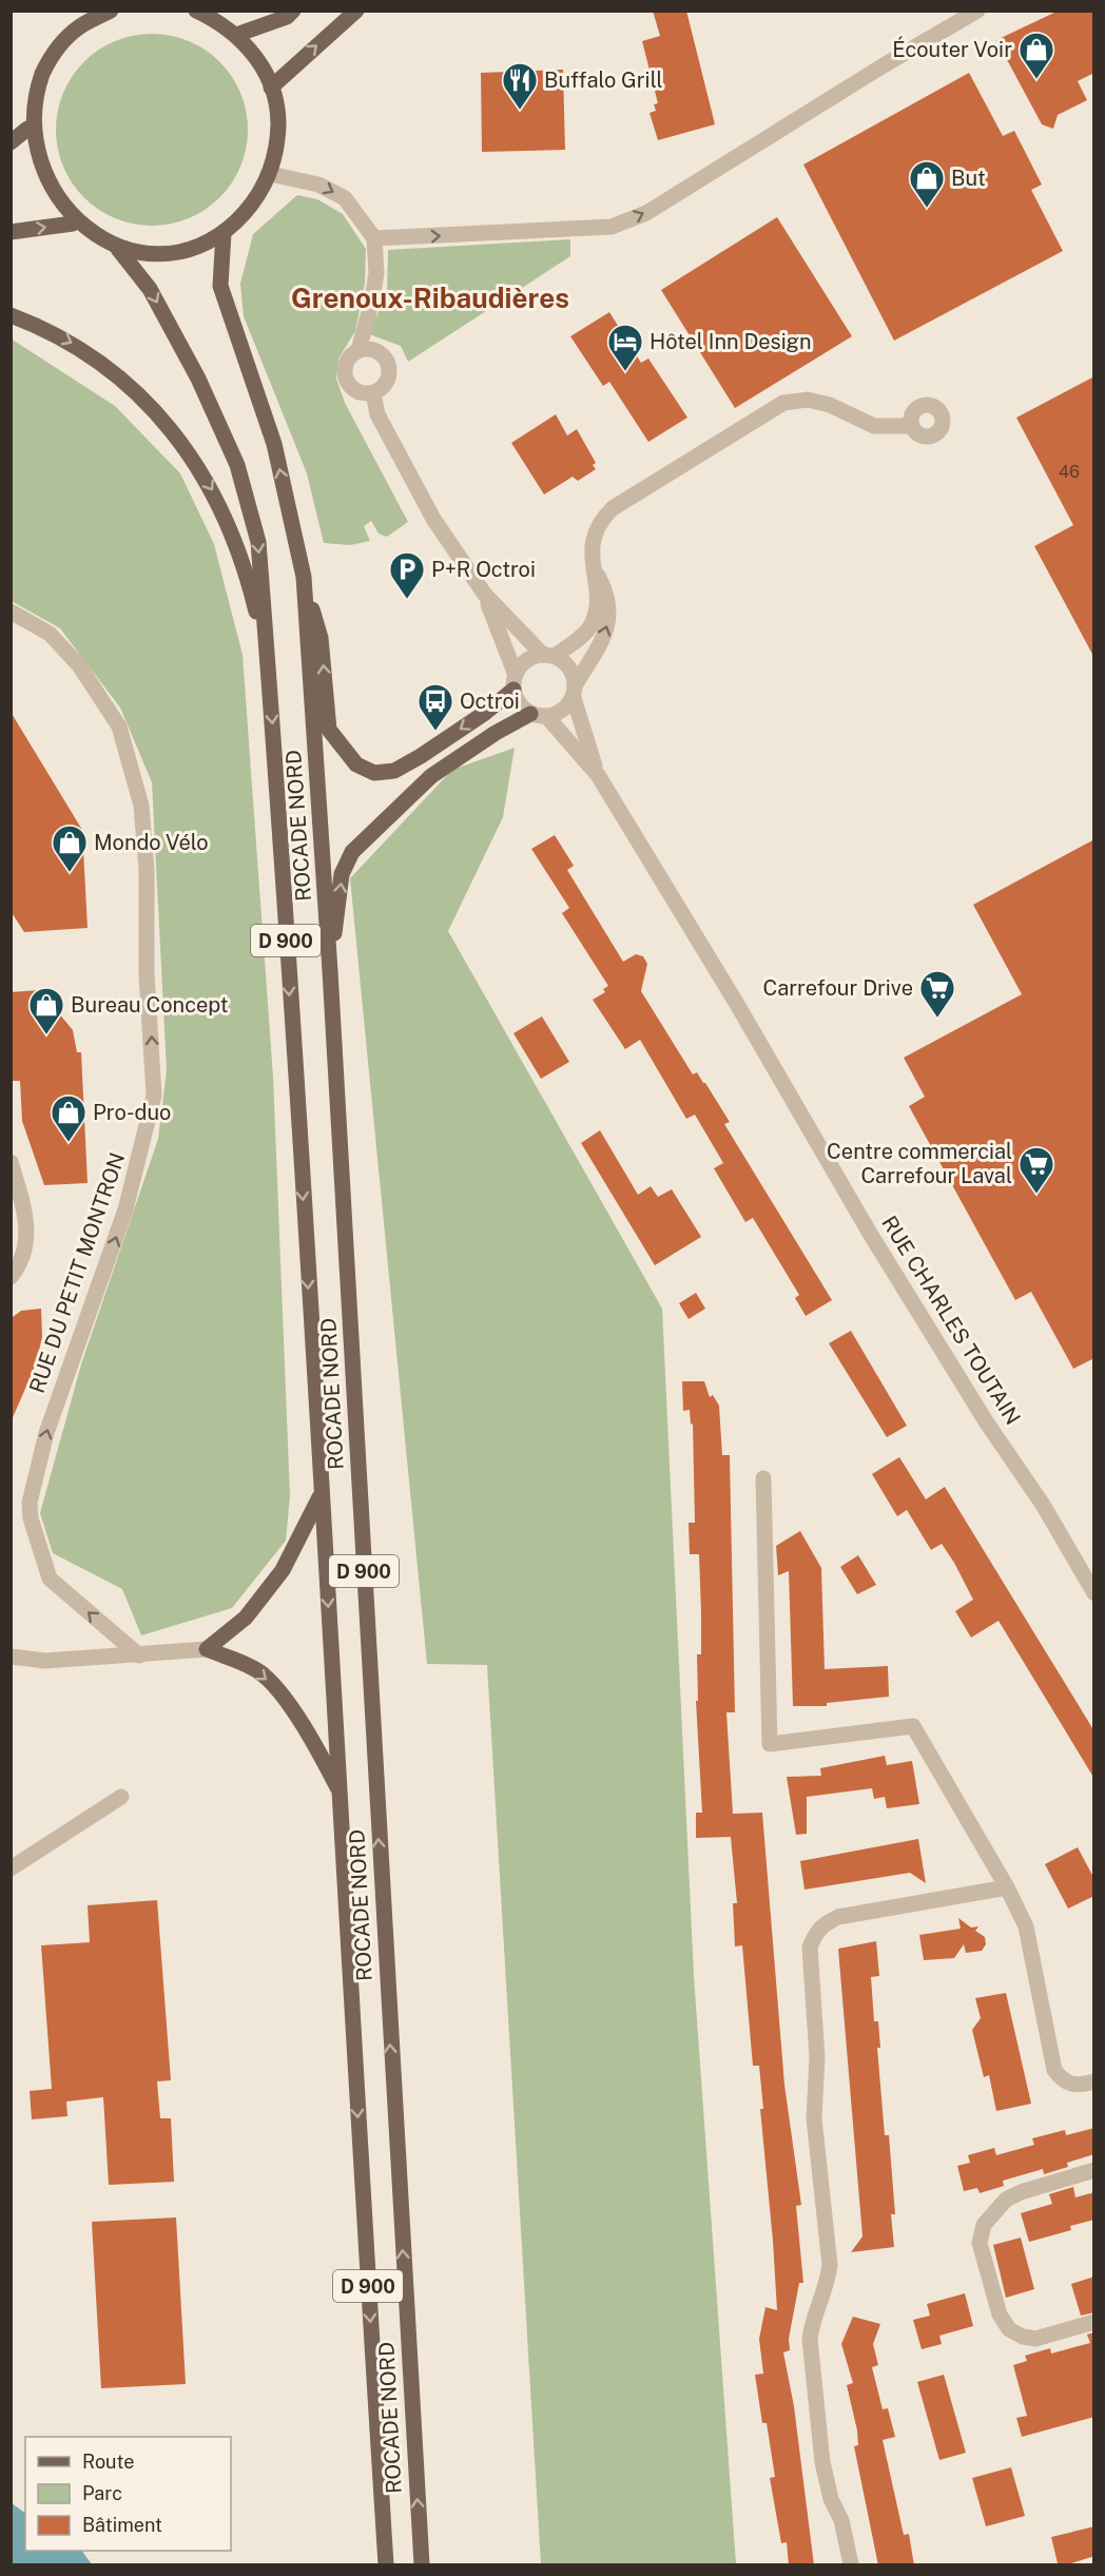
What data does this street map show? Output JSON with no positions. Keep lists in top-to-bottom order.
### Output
{
  "streets": {
    "main road": ["ROCADE NORD", "D 900"],
    "street": ["RUE DU PETIT MONTRON", "RUE CHARLES TOUTAIN"]
  },
  "one_way": ["RUE DU PETIT MONTRON"],
  "districts": ["Grenoux-Ribaudières"],
  "places": {
    "shop": [
      "Écouter Voir",
      "But",
      "Mondo Vélo",
      "Bureau Concept",
      "Pro-duo"
    ],
    "restaurant": ["Buffalo Grill"],
    "hotel": ["Hôtel Inn Design"],
    "parking": ["P+R Octroi"],
    "bus stop": ["Octroi"],
    "supermarket": ["Carrefour Drive", "Centre commercial Carrefour Laval"]
  },
  "house_numbers": ["46"],
  "legend": ["Route", "Parc", "Bâtiment"]
}
